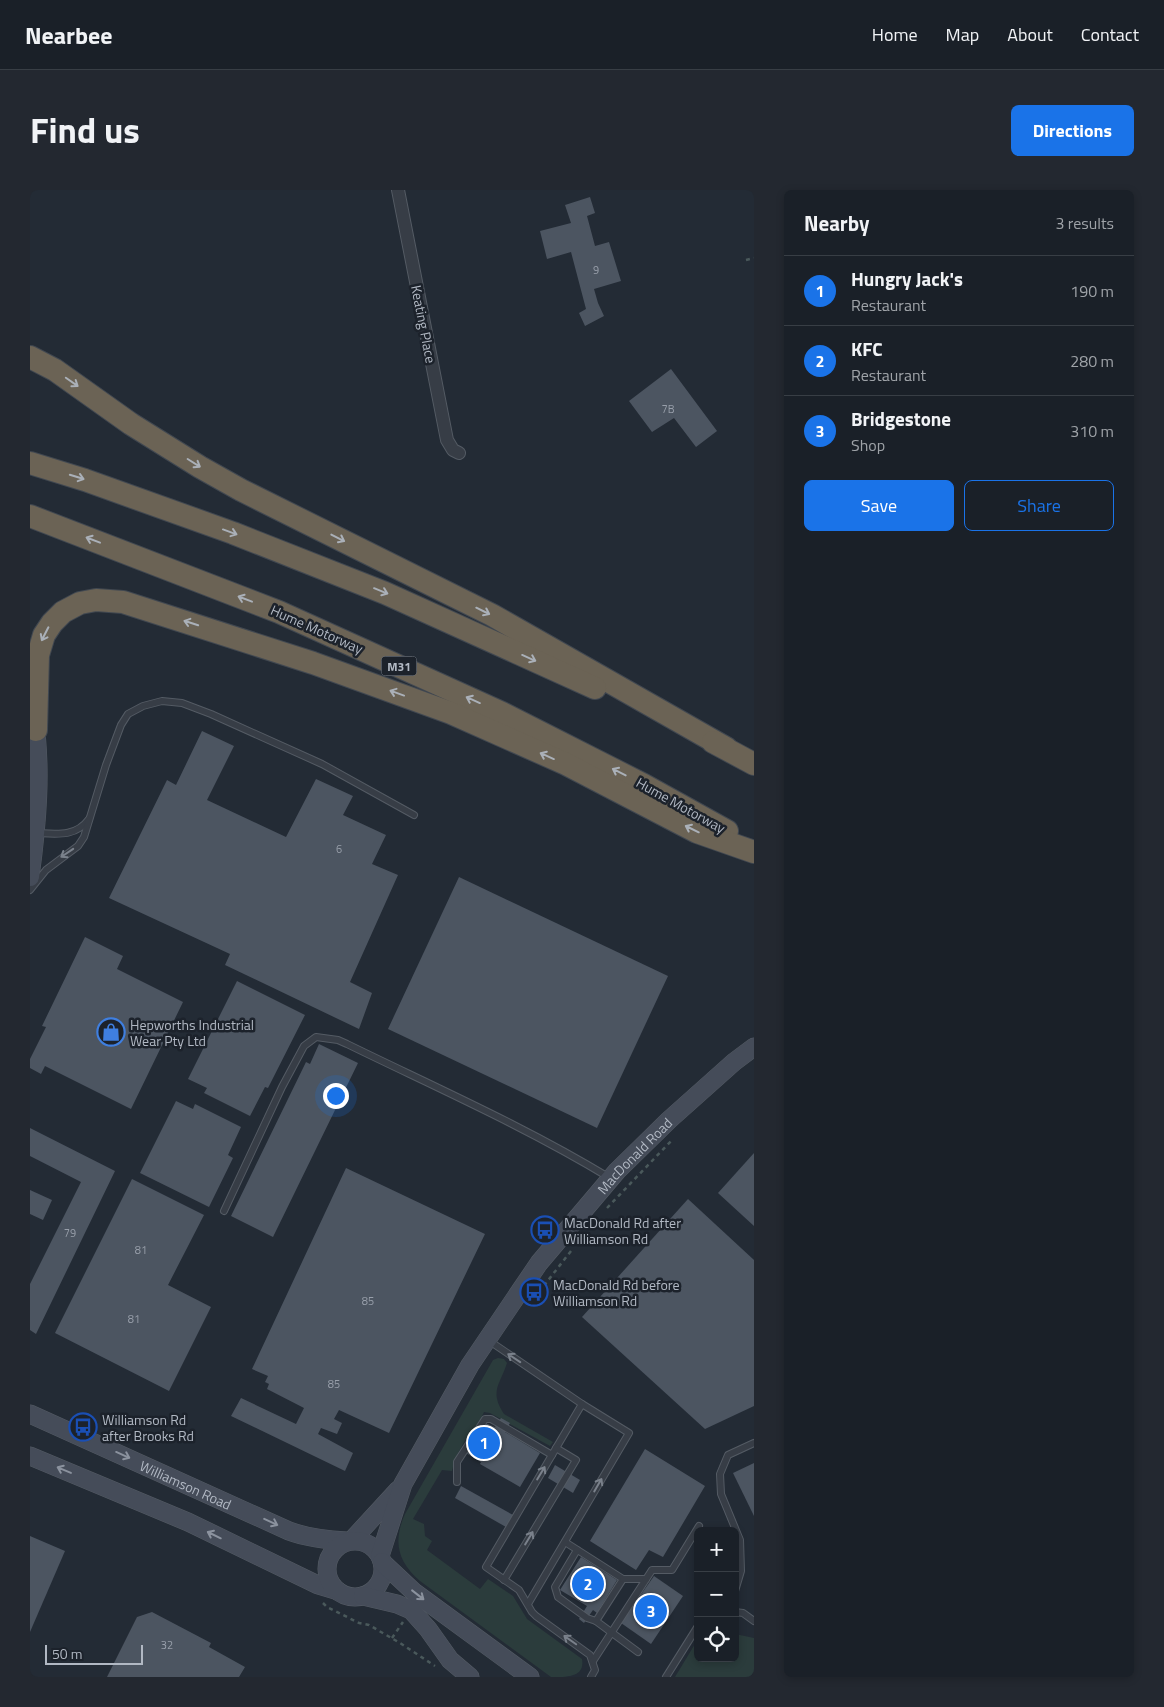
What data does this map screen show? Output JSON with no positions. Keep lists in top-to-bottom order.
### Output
{
  "streets": {
    "highway": ["Hume Motorway", "M31"],
    "main road": ["MacDonald Road", "Williamson Road"],
    "street": ["Keating Place"]
  },
  "crossings": [
    ["MacDonald Road", "Williamson Road"]
  ],
  "places": {
    "shop": ["Hepworths Industrial Wear Pty Ltd"],
    "bus stop": ["MacDonald Rd after Williamson Rd", "MacDonald Rd before Williamson Rd", "Williamson Rd after Brooks Rd"]
  },
  "house_numbers": [
    "9",
    "7B",
    "6",
    "79",
    "81",
    "85",
    "81",
    "85",
    "32"
  ],
  "scale_bar": "50 m",
  "page": {
    "header": "Nearbee",
    "nav": [
      "Home",
      "Map",
      "About",
      "Contact"
    ],
    "title": "Find us",
    "buttons": [
      "Directions",
      ["Save", "Share"]
    ],
    "heading": ["Nearby", "3 results"],
    "list": [
      {
        "mark": "1",
        "name": "Hungry Jack's",
        "note": "Restaurant",
        "value": "190 m"
      },
      {
        "mark": "2",
        "name": "KFC",
        "note": "Restaurant",
        "value": "280 m"
      },
      {
        "mark": "3",
        "name": "Bridgestone",
        "note": "Shop",
        "value": "310 m"
      }
    ],
    "pins": ["1", "2", "3"],
    "map_buttons": ["+", "−"],
    "scale": "50 m"
  }
}
